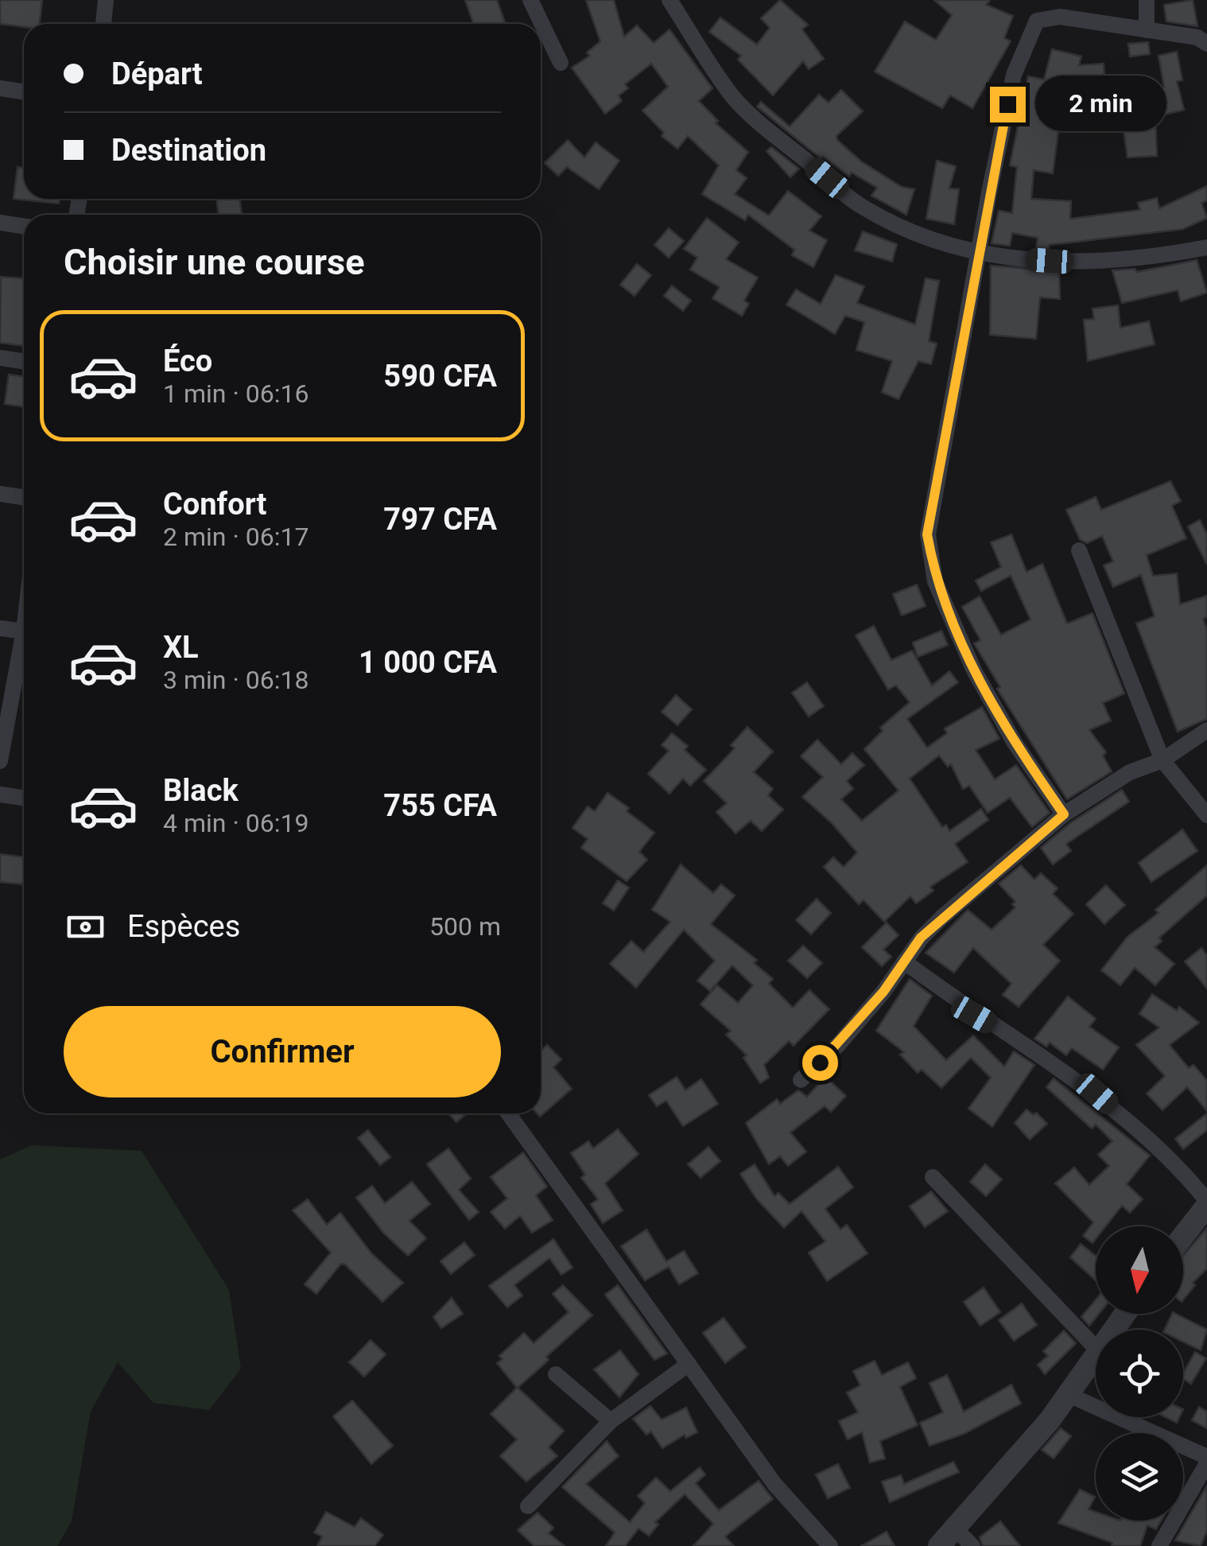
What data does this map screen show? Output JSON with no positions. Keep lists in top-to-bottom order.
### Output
{
  "north": "bottom",
  "page": {
    "banner": ["Départ", "Destination"],
    "bubble": "2 min",
    "heading": "Choisir une course",
    "list": [
      {
        "name": "Éco",
        "note": "1 min · 06:16",
        "value": "590 CFA"
      },
      {
        "name": "Confort",
        "note": "2 min · 06:17",
        "value": "797 CFA"
      },
      {
        "name": "XL",
        "note": "3 min · 06:18",
        "value": "1 000 CFA"
      },
      {
        "name": "Black",
        "note": "4 min · 06:19",
        "value": "755 CFA"
      }
    ],
    "pay": ["Espèces", "500 m"],
    "buttons": "Confirmer"
  }
}
